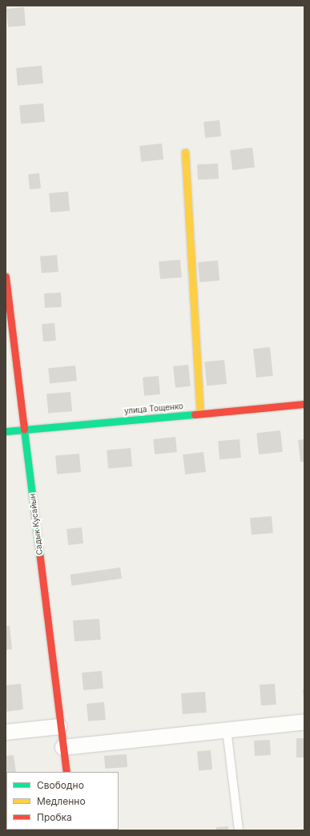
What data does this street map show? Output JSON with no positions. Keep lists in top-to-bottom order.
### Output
{
  "streets": {
    "street": ["улица Тощенко", "Садык Кусайын"]
  },
  "crossings": [
    ["улица Тощенко", "Садык Кусайын"]
  ],
  "legend": ["Свободно", "Медленно", "Пробка"]
}
